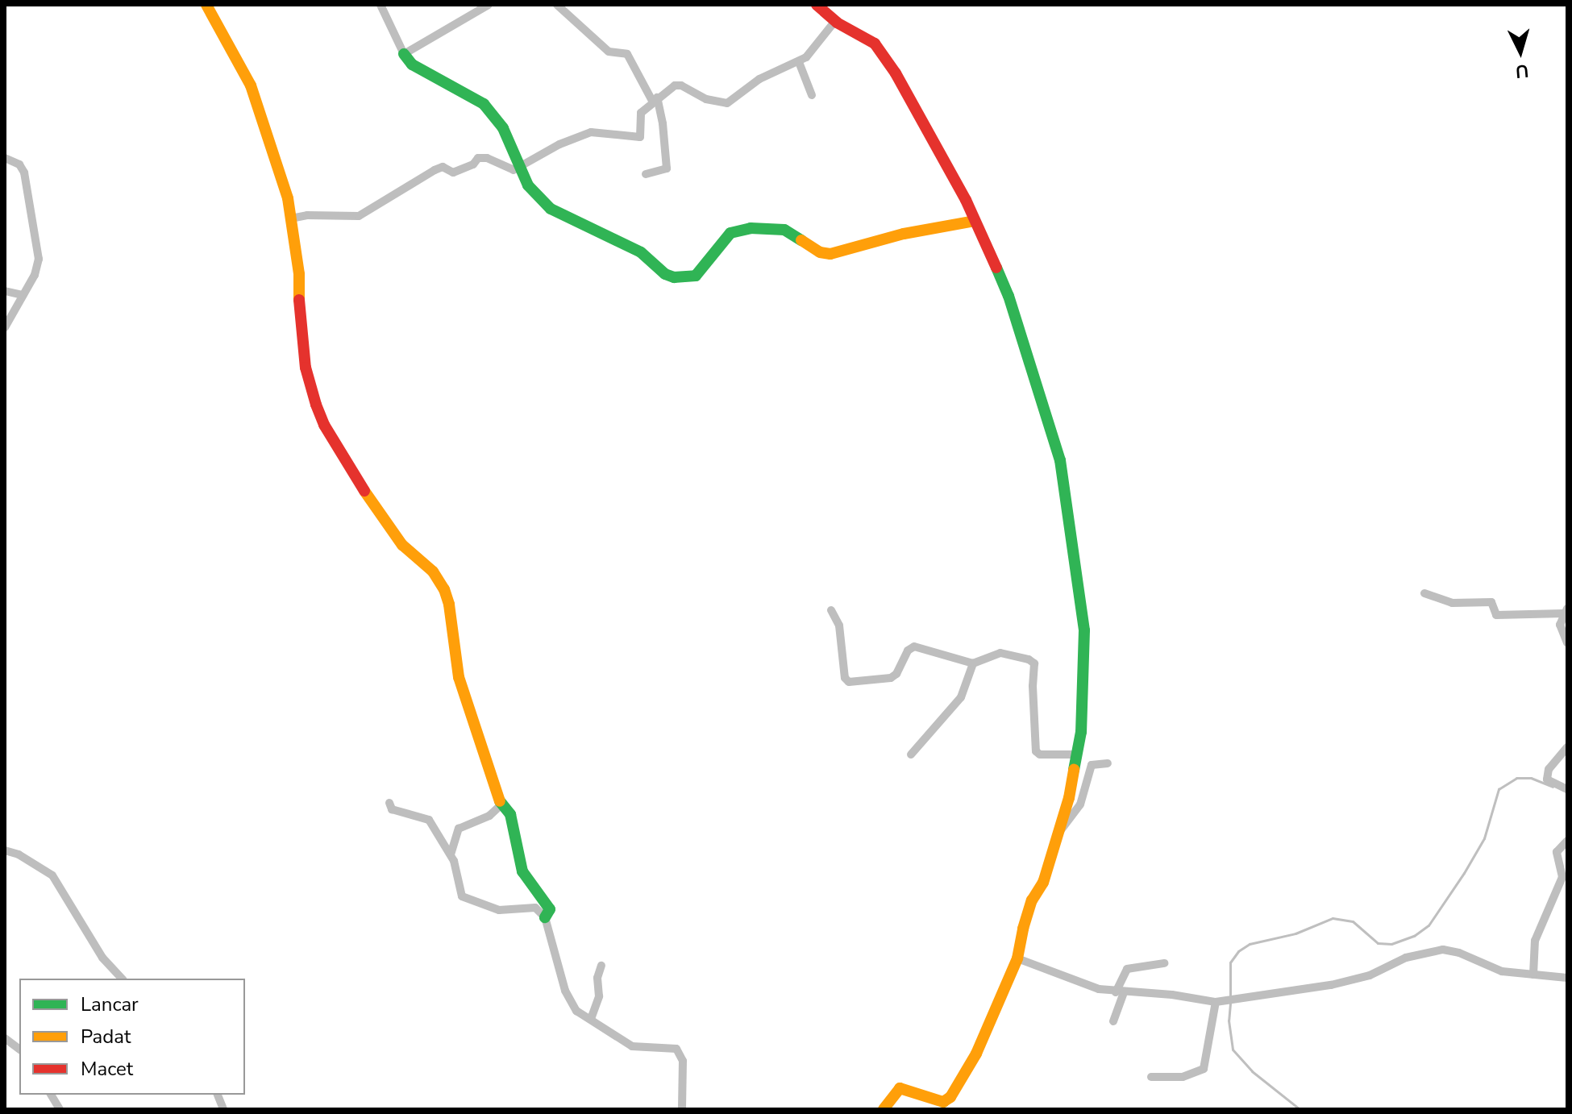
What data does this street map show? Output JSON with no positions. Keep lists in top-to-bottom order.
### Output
{
  "legend": ["Lancar", "Padat", "Macet"],
  "north": "bottom"
}
